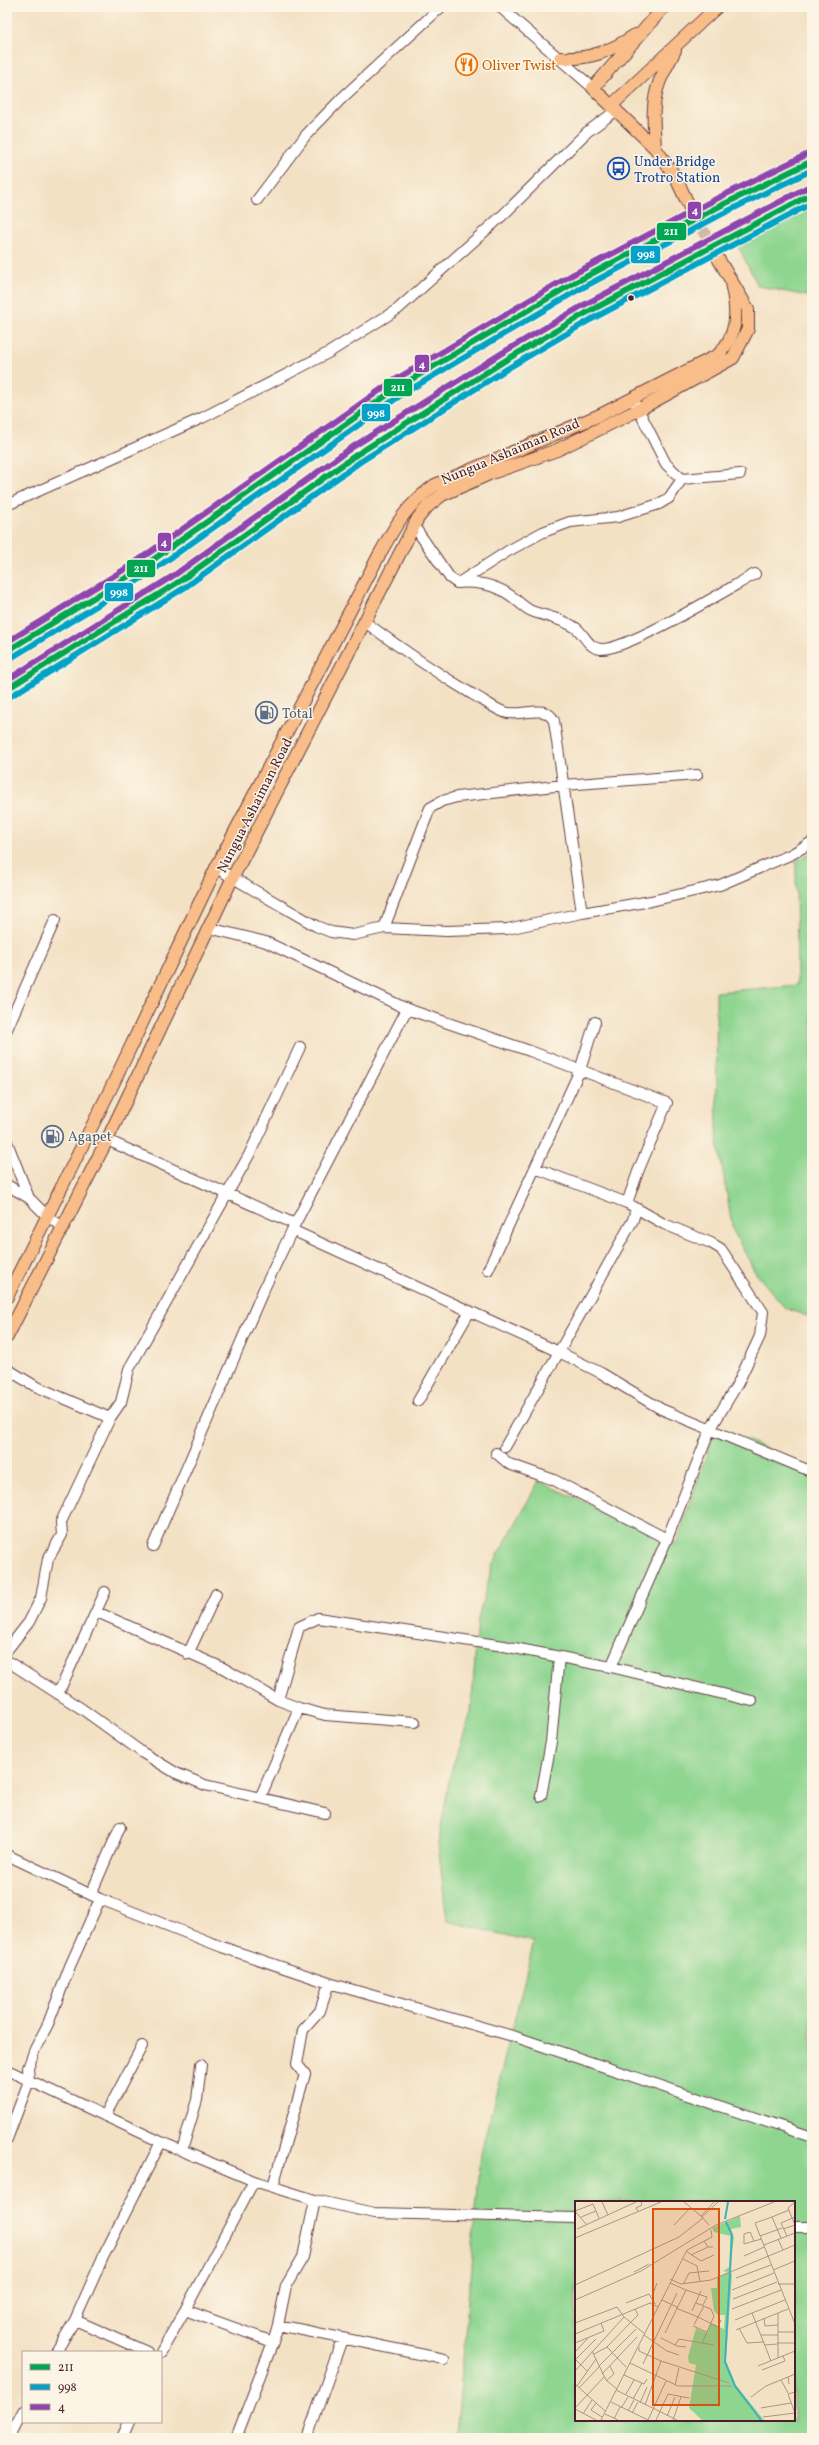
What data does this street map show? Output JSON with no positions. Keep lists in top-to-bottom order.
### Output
{
  "streets": {
    "main road": ["Nungua Ashaiman Road"]
  },
  "places": {
    "restaurant": ["Oliver Twist"],
    "bus stop": ["Under Bridge Trotro Station"],
    "fuel station": ["Total", "Agapet"]
  },
  "lines": ["transit line 4", "transit line 211", "transit line 998"],
  "legend": ["211", "998", "4"]
}
